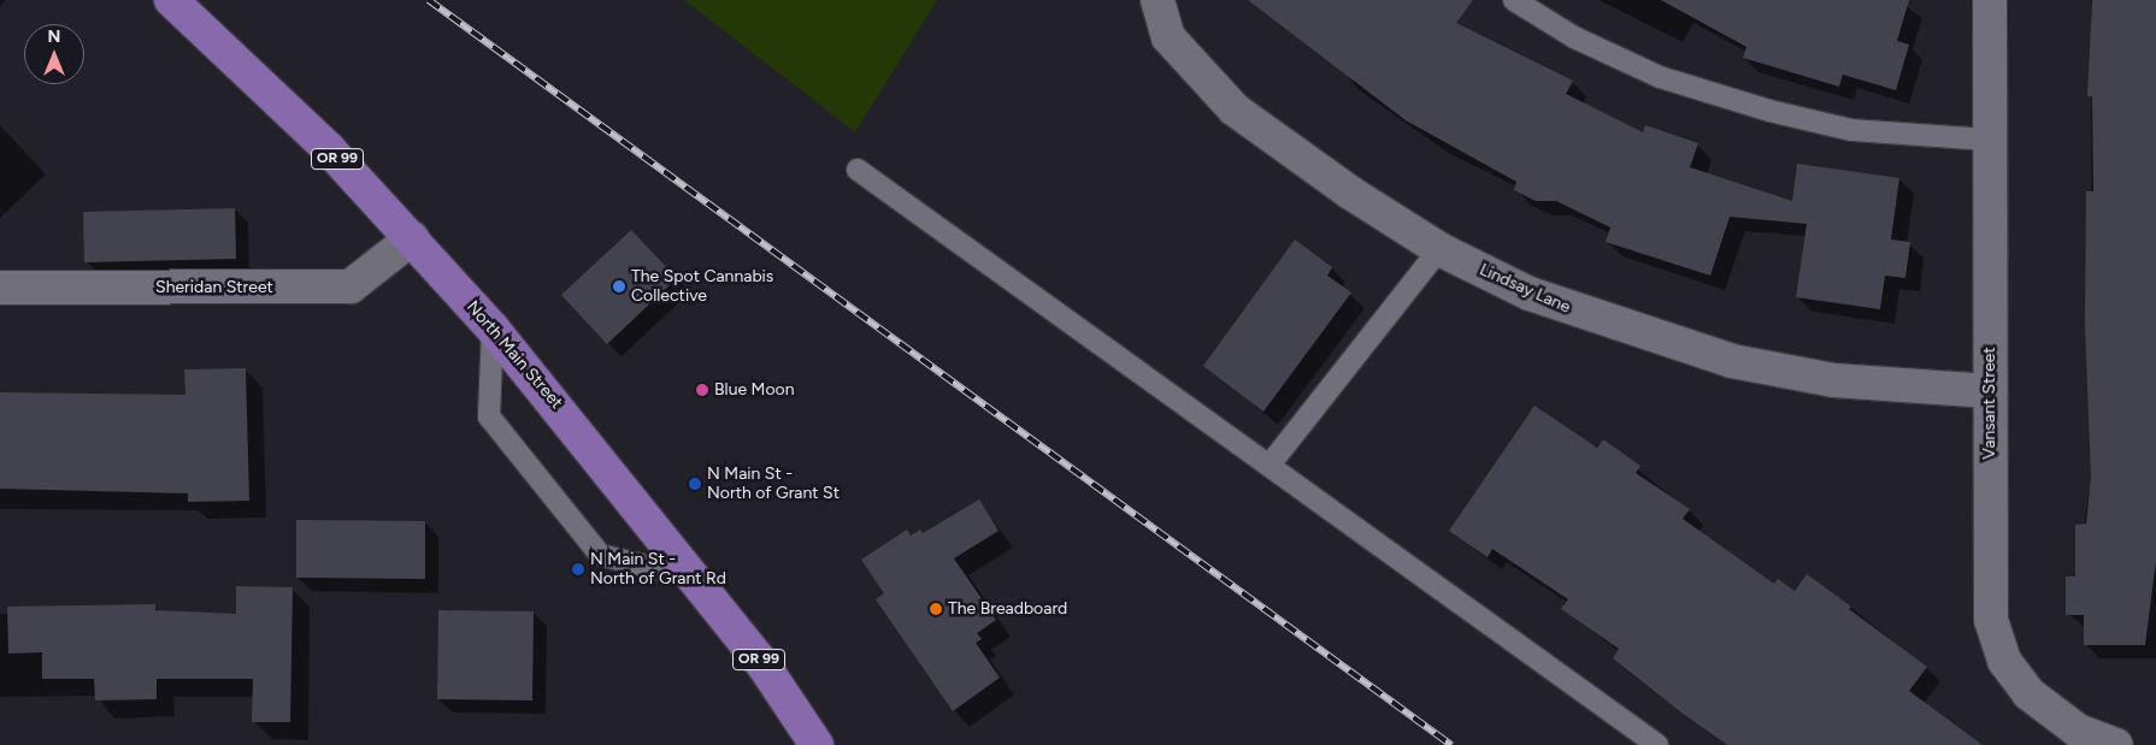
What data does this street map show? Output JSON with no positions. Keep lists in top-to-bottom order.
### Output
{
  "streets": {
    "main road": ["OR 99", "North Main Street"],
    "street": ["Sheridan Street", "Lindsay Lane", "Vansant Street"]
  },
  "crossings": [
    ["Sheridan Street", "North Main Street"],
    ["Lindsay Lane", "Vansant Street"]
  ],
  "places": [
    "The Spot Cannabis Collective",
    "Blue Moon",
    "N Main St - North of Grant St",
    "N Main St - North of Grant Rd",
    "The Breadboard"
  ],
  "north": "top"
}
